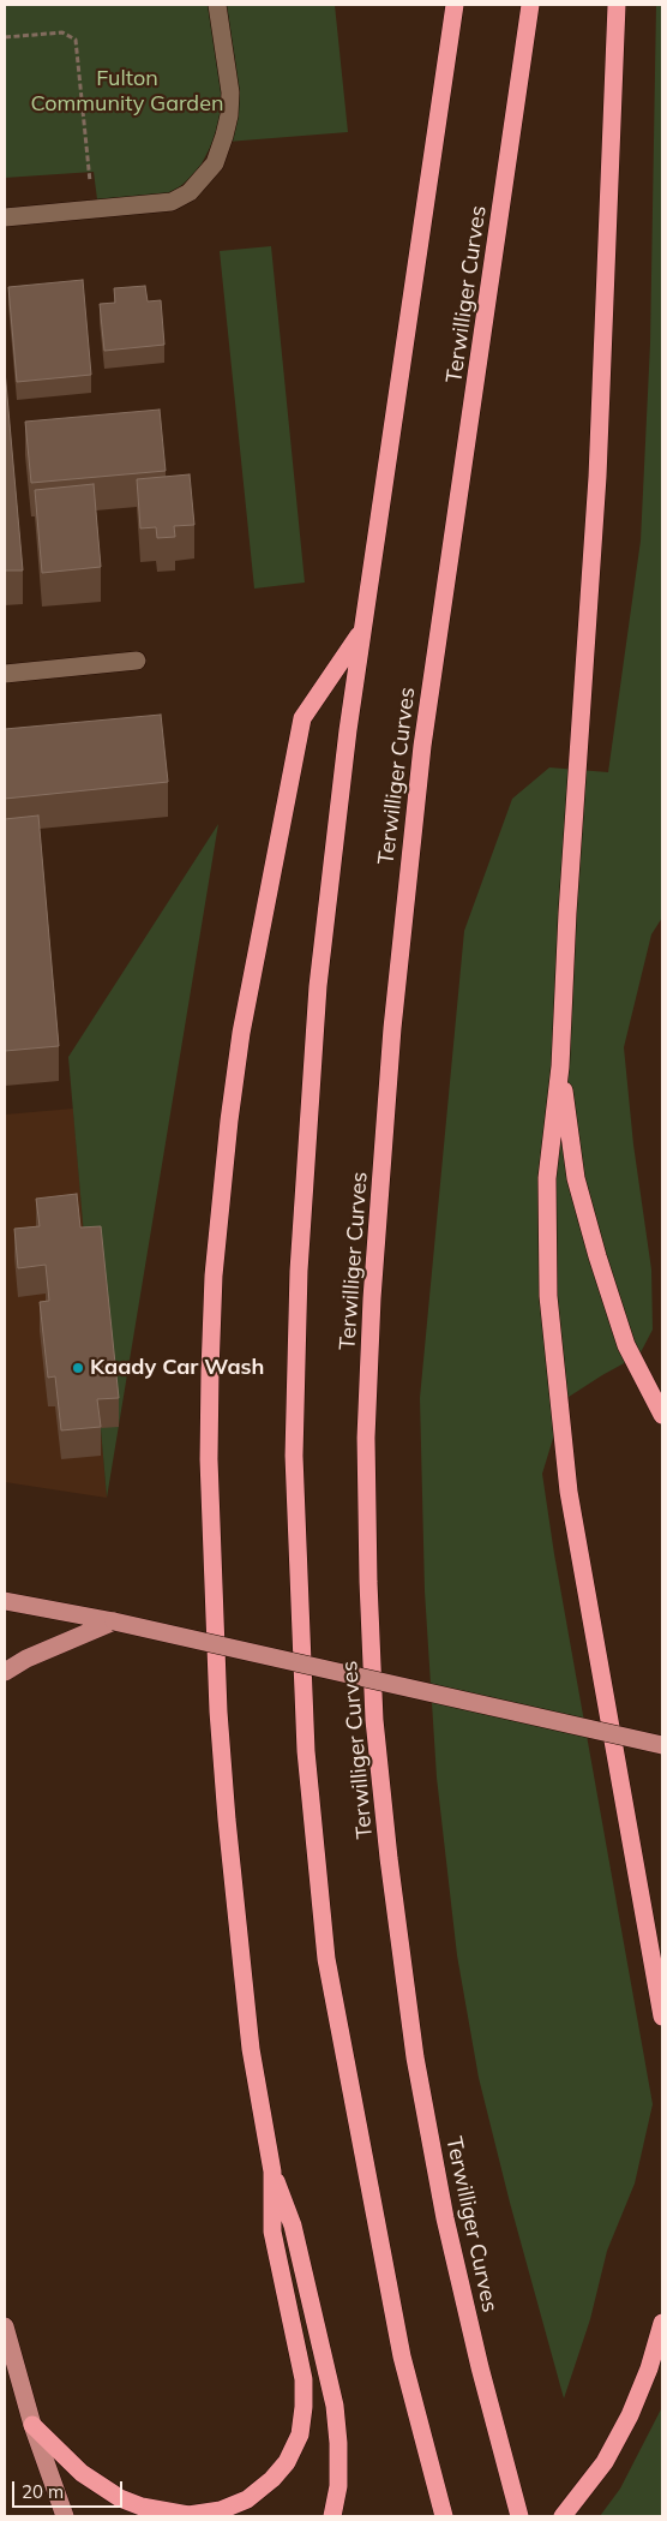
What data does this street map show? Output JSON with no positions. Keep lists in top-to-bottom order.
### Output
{
  "streets": {
    "highway": ["Terwilliger Curves"]
  },
  "parks": ["Fulton Community Garden"],
  "places": ["Kaady Car Wash"],
  "scale_bar": "20 m"
}
